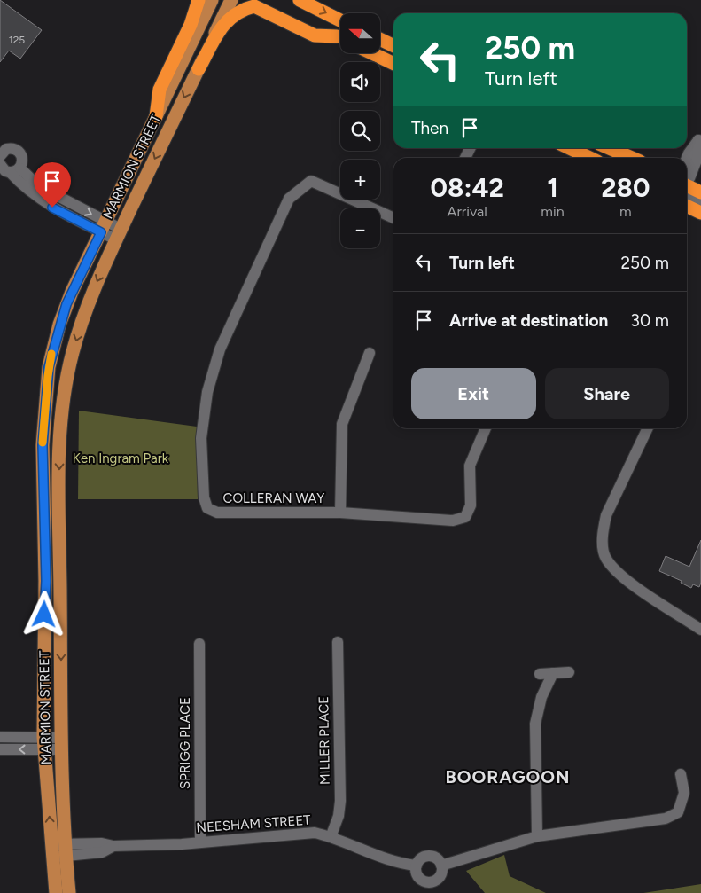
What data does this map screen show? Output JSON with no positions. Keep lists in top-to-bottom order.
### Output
{
  "streets": {
    "main road": ["MARMION STREET"],
    "street": [
      "COLLERAN WAY",
      "MILLER PLACE",
      "SPRIGG PLACE",
      "NEESHAM STREET"
    ]
  },
  "crossings": [
    ["MARMION STREET", "NEESHAM STREET"],
    ["MILLER PLACE", "NEESHAM STREET"],
    ["SPRIGG PLACE", "NEESHAM STREET"]
  ],
  "districts": ["BOORAGOON"],
  "parks": ["Ken Ingram Park"],
  "house_numbers": ["125"],
  "north": "left",
  "page": {
    "map_buttons": ["+", "−"],
    "turn": ["250 m", "Turn left"],
    "then": "Then",
    "eta": [
      "08:42",
      "Arrival",
      "1",
      "min",
      "280",
      "m"
    ],
    "list": [
      {
        "name": "Turn left",
        "value": "250 m"
      },
      {
        "name": "Arrive at destination",
        "value": "30 m"
      }
    ],
    "buttons": ["Exit", "Share"]
  }
}
